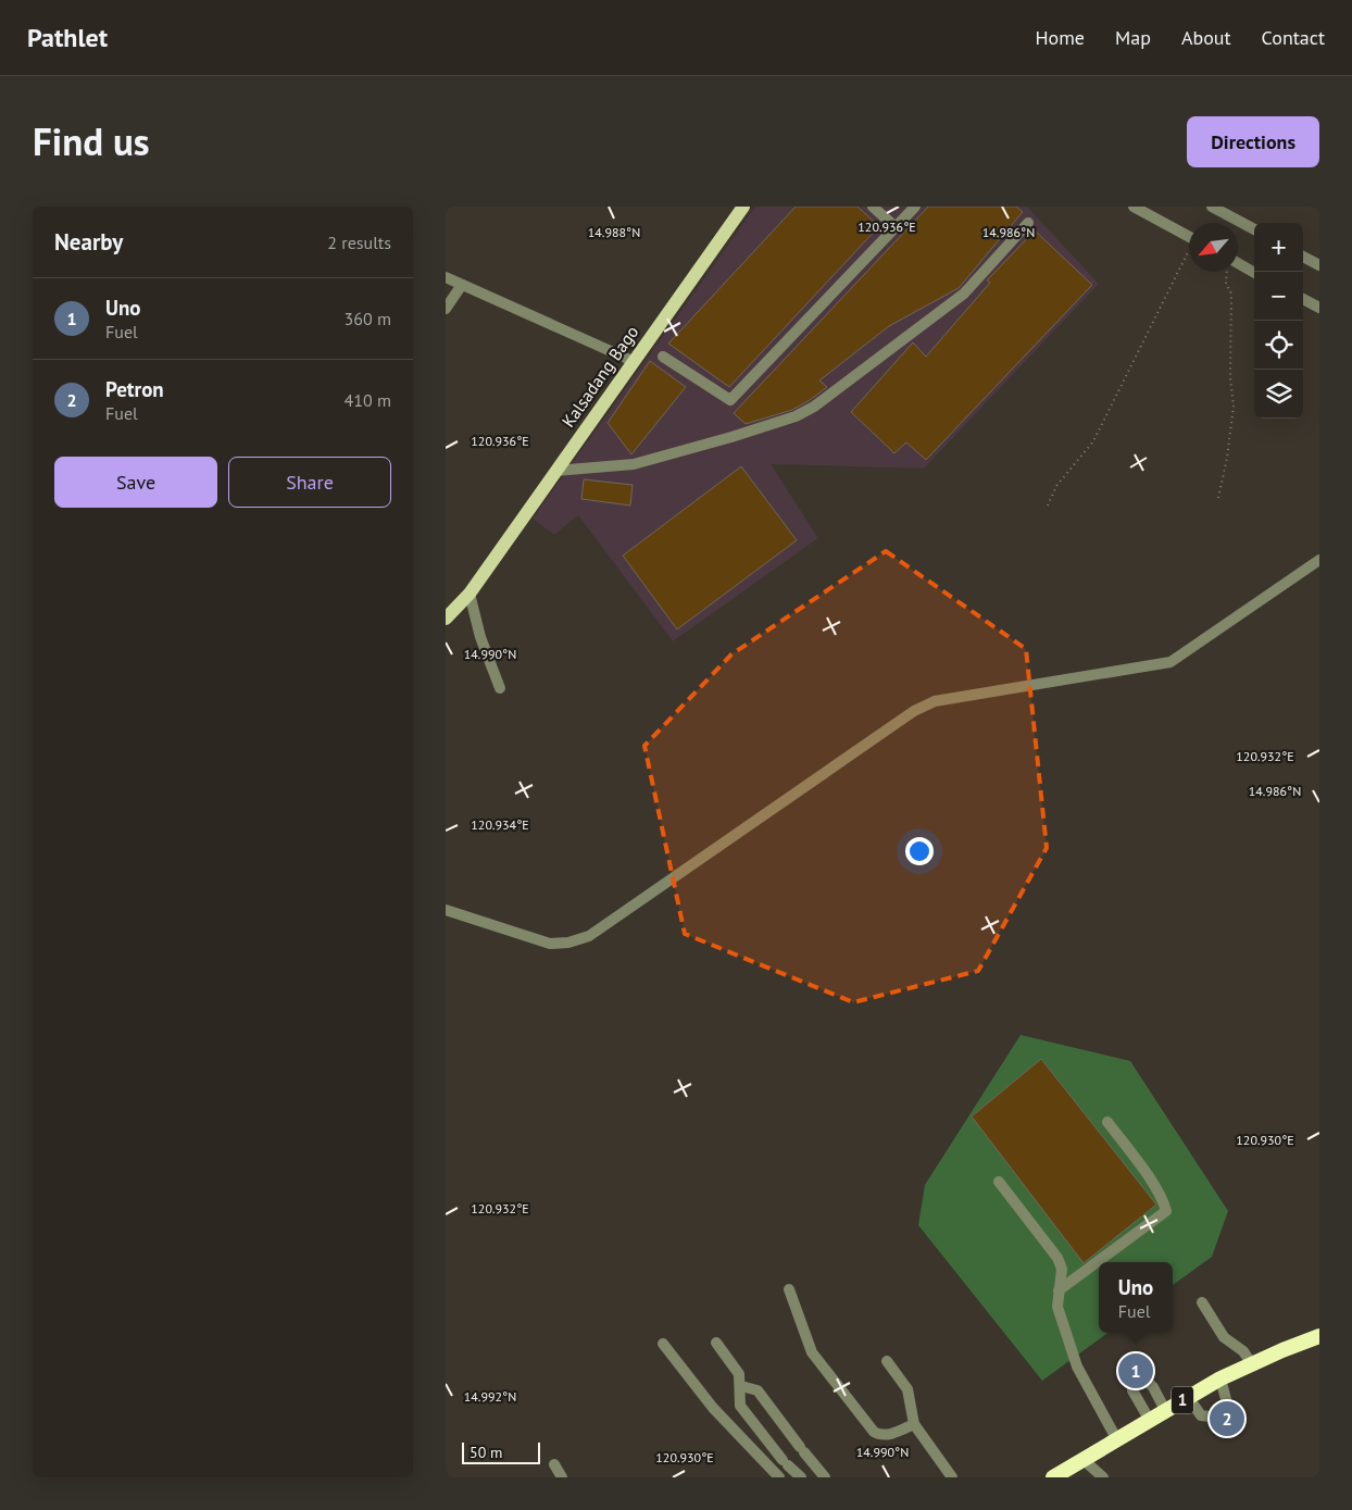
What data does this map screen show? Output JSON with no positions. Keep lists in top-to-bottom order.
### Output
{
  "streets": {
    "highway": ["1"],
    "main road": ["Kalsadang Bago"]
  },
  "scale_bar": "50 m",
  "north": "bottom left",
  "page": {
    "header": "Pathlet",
    "nav": [
      "Home",
      "Map",
      "About",
      "Contact"
    ],
    "title": "Find us",
    "buttons": [
      "Directions",
      ["Save", "Share"]
    ],
    "heading": ["Nearby", "2 results"],
    "map_buttons": ["+", "−"],
    "list": [
      {
        "mark": "1",
        "name": "Uno",
        "note": "Fuel",
        "value": "360 m"
      },
      {
        "mark": "2",
        "name": "Petron",
        "note": "Fuel",
        "value": "410 m"
      }
    ],
    "popup": ["Uno", "Fuel"],
    "pins": ["1", "2"],
    "scale": "50 m"
  },
  "coordinates": [
    "120.936°E",
    "14.988°N",
    "14.986°N",
    "14.990°N",
    "120.932°E",
    "120.934°E",
    "120.930°E",
    "14.992°N"
  ]
}
